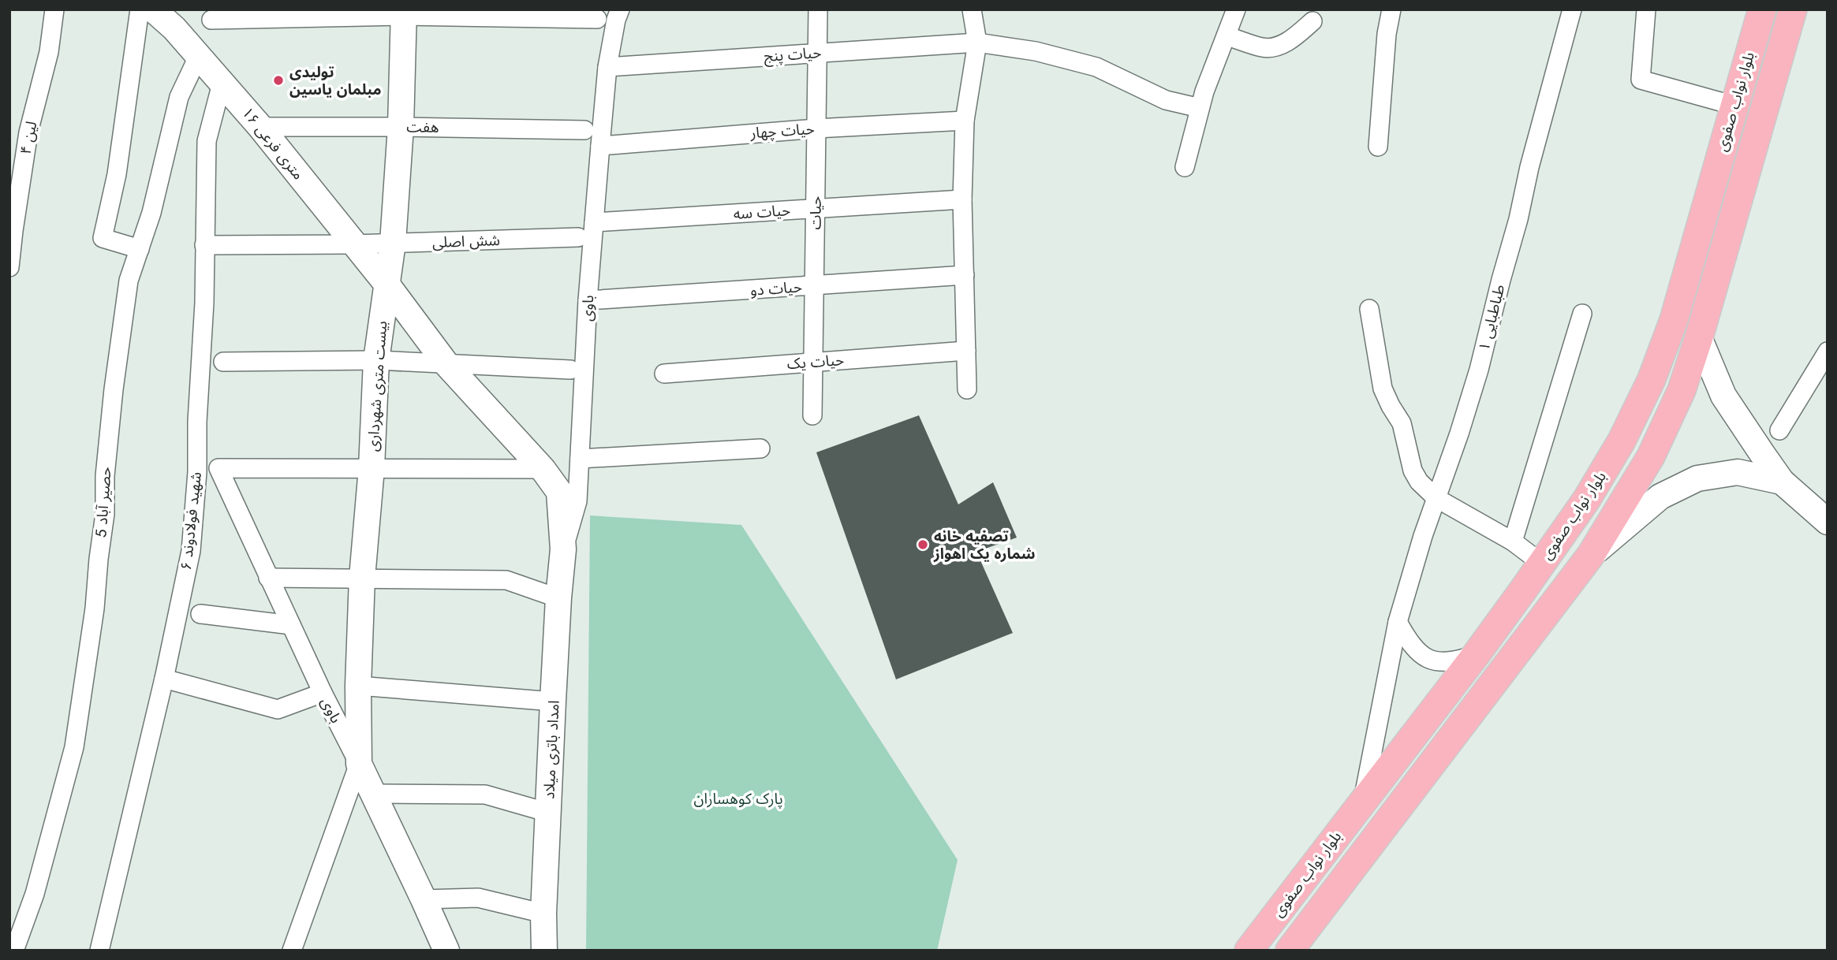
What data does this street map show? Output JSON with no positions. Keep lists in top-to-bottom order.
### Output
{
  "streets": {
    "main road": ["بلوار نواب صفوی"],
    "street": [
      "حیات پنج",
      "هفت",
      "حیات چهار",
      "لین ۴",
      "۱۶ متری فرعی",
      "حیات سه",
      "حیات",
      "شش اصلی",
      "حیات دو",
      "باوی",
      "طباطبایی ۱",
      "حیات یک",
      "بیست متری شهرداری",
      "حصیر آباد 5",
      "شهید فولادوند ۶",
      "امداد باتری میلاد"
    ]
  },
  "crossings": [
    ["حیات پنج", "حیات"],
    ["حیات پنج", "باوی"],
    ["بلوار نواب صفوی", "طباطبایی ۱"],
    ["هفت", "۱۶ متری فرعی"],
    ["هفت", "بیست متری شهرداری"],
    ["حیات چهار", "حیات"],
    ["حیات چهار", "باوی"],
    ["۱۶ متری فرعی", "شش اصلی"],
    ["۱۶ متری فرعی", "باوی"],
    ["۱۶ متری فرعی", "بیست متری شهرداری"],
    ["۱۶ متری فرعی", "حصیر آباد 5"],
    ["۱۶ متری فرعی", "شهید فولادوند ۶"],
    ["۱۶ متری فرعی", "امداد باتری میلاد"],
    ["حیات سه", "حیات"],
    ["حیات سه", "باوی"],
    ["حیات", "حیات دو"],
    ["حیات", "حیات یک"],
    ["شش اصلی", "بیست متری شهرداری"],
    ["شش اصلی", "شهید فولادوند ۶"],
    ["حیات دو", "باوی"],
    ["باوی", "بیست متری شهرداری"],
    ["باوی", "امداد باتری میلاد"]
  ],
  "parks": ["پارک کوهساران"],
  "places": ["تولیدی مبلمان یاسین", "تصفیه خانه شماره یک اهواز"]
}
